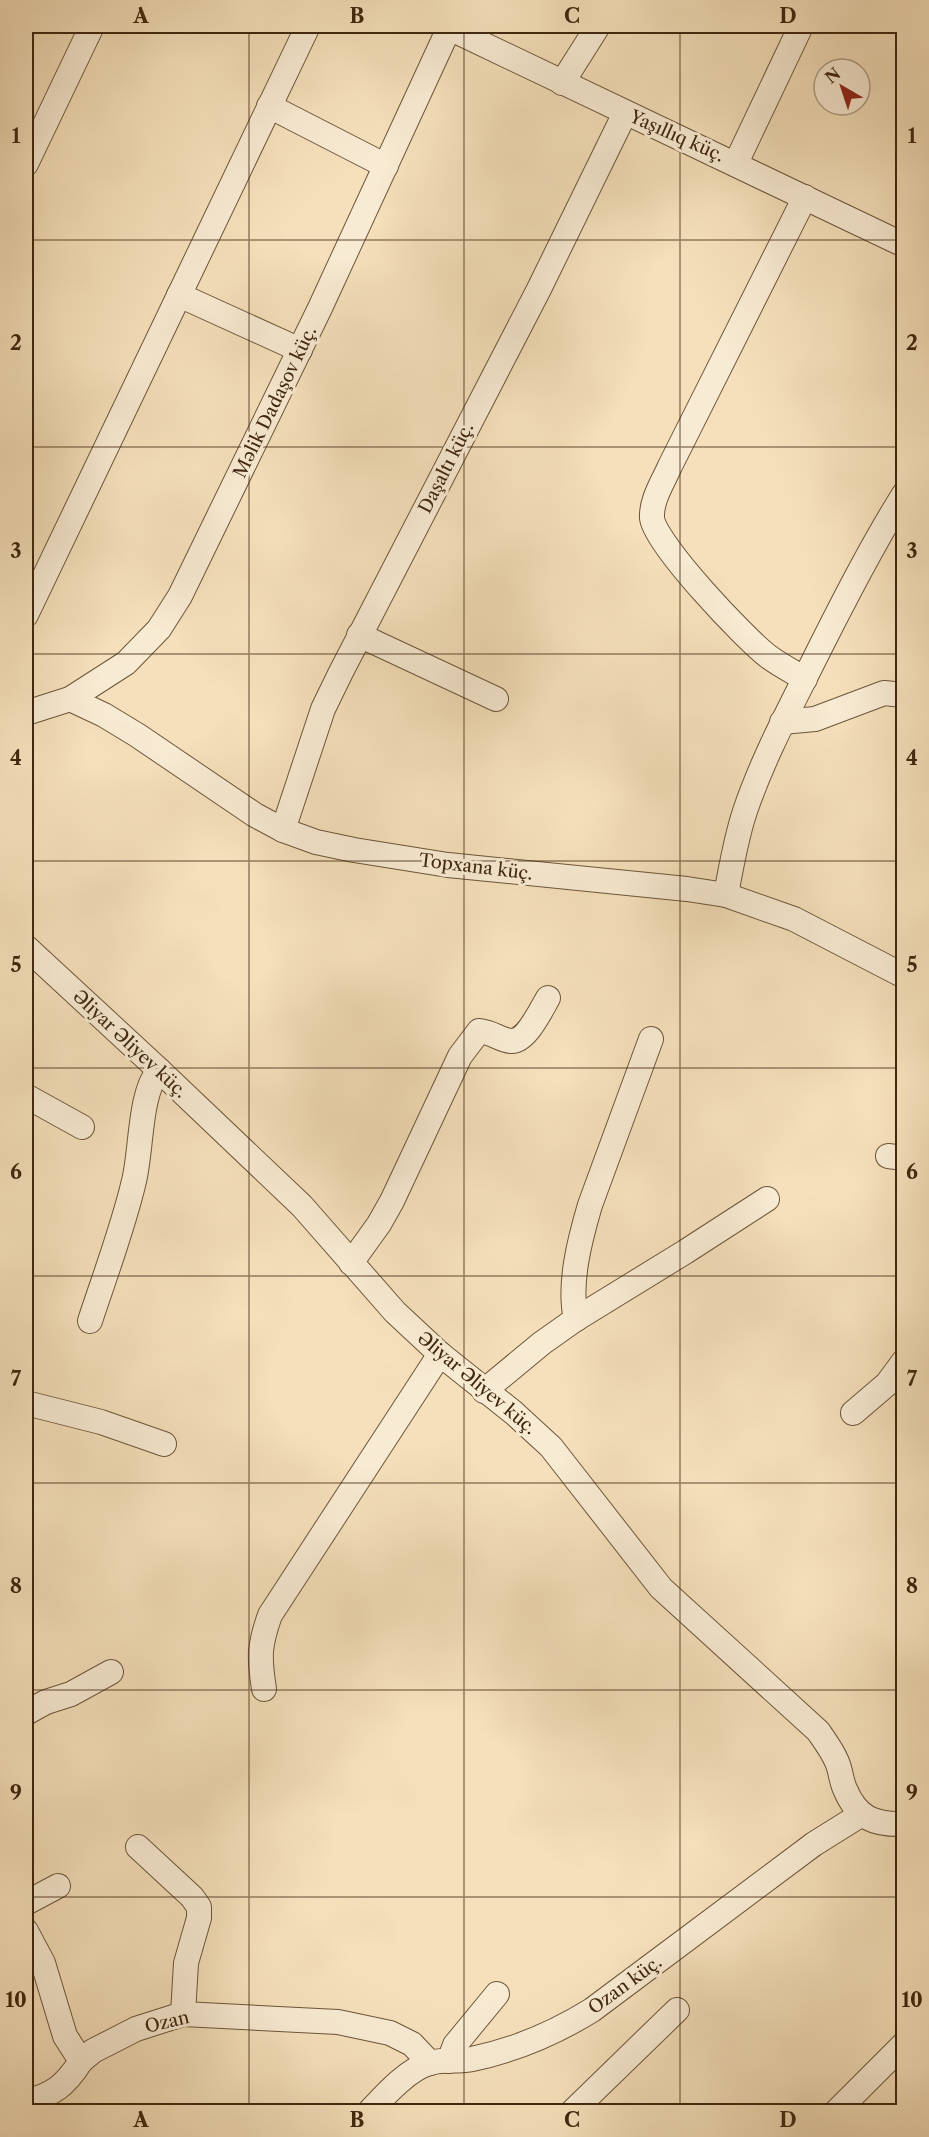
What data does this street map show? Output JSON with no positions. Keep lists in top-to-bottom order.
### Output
{
  "streets": {
    "street": [
      "Yaşıllıq küç.",
      "Məlik Dadaşov küç.",
      "Daşaltı küç.",
      "Topxana küç.",
      "Əliyar Əliyev küç.",
      "Ozan küç.",
      "Ozan"
    ]
  },
  "crossings": [
    ["Yaşıllıq küç.", "Məlik Dadaşov küç."],
    ["Yaşıllıq küç.", "Daşaltı küç."],
    ["Məlik Dadaşov küç.", "Topxana küç."],
    ["Daşaltı küç.", "Topxana küç."],
    ["Əliyar Əliyev küç.", "Ozan küç."],
    ["Ozan küç.", "Ozan"]
  ],
  "north": "top left",
  "grid": {
    "columns": [
      "A",
      "B",
      "C",
      "D"
    ],
    "rows": [
      "1",
      "2",
      "3",
      "4",
      "5",
      "6",
      "7",
      "8",
      "9",
      "10"
    ]
  }
}
